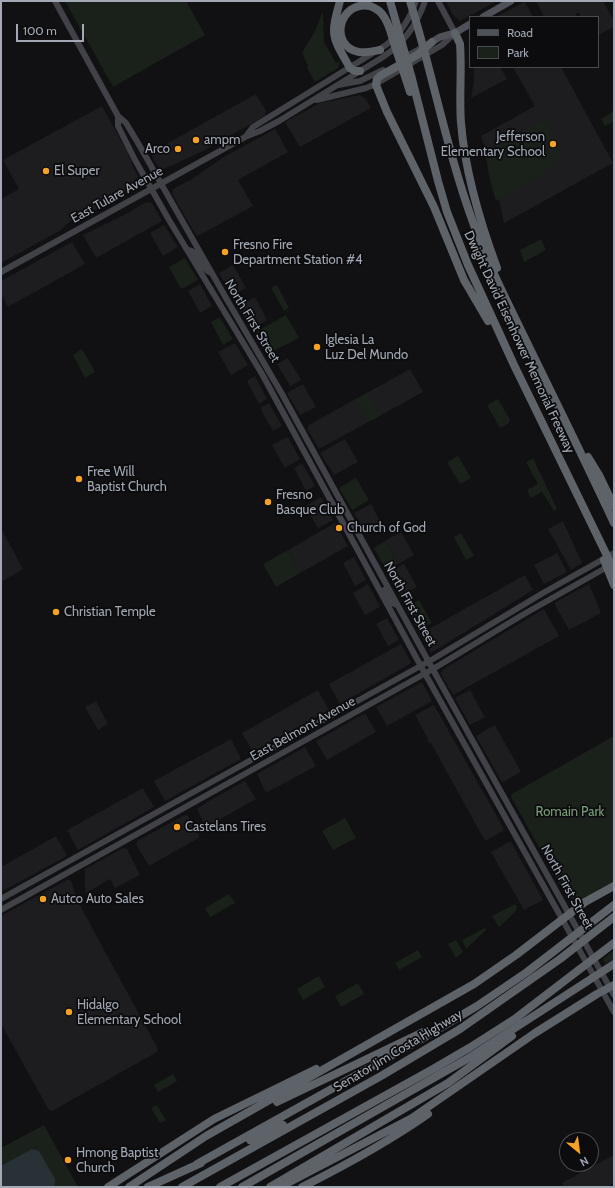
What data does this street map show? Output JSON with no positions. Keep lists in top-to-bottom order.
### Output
{
  "streets": {
    "highway": ["Dwight David Eisenhower Memorial Freeway", "Senator Jim Costa Highway"],
    "main road": ["East Tulare Avenue", "North First Street", "East Belmont Avenue"]
  },
  "crossings": [
    ["East Tulare Avenue", "North First Street"],
    ["North First Street", "East Belmont Avenue"]
  ],
  "parks": ["Romain Park"],
  "places": [
    "ampm",
    "Jefferson Elementary School",
    "Arco",
    "El Super",
    "Fresno Fire Department Station #4",
    "Iglesia La Luz Del Mundo",
    "Free Will Baptist Church",
    "Fresno Basque Club",
    "Church of God",
    "Christian Temple",
    "Castelans Tires",
    "Autco Auto Sales",
    "Hidalgo Elementary School",
    "Hmong Baptist Church"
  ],
  "legend": ["Road", "Park"],
  "scale_bar": "100 m",
  "north": "bottom right"
}
